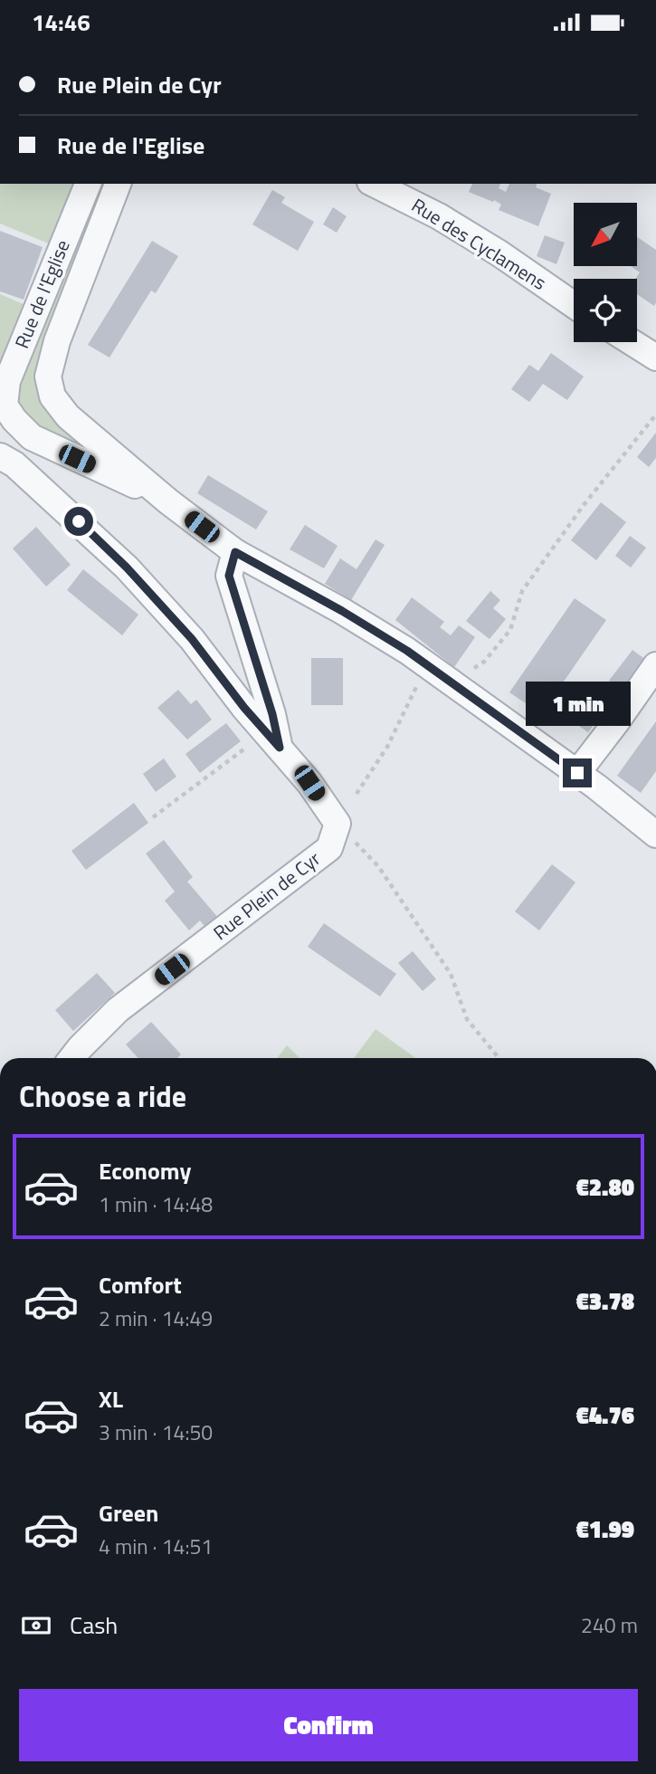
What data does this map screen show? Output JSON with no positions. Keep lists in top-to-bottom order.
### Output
{
  "streets": {
    "street": ["Rue des Cyclamens", "Rue de l'Eglise", "Rue Plein de Cyr"]
  },
  "north": "bottom left",
  "page": {
    "status": "14:46",
    "banner": ["Rue Plein de Cyr", "Rue de l'Eglise"],
    "bubble": "1 min",
    "heading": "Choose a ride",
    "list": [
      {
        "name": "Economy",
        "note": "1 min · 14:48",
        "value": "€2.80"
      },
      {
        "name": "Comfort",
        "note": "2 min · 14:49",
        "value": "€3.78"
      },
      {
        "name": "XL",
        "note": "3 min · 14:50",
        "value": "€4.76"
      },
      {
        "name": "Green",
        "note": "4 min · 14:51",
        "value": "€1.99"
      }
    ],
    "pay": ["Cash", "240 m"],
    "buttons": "Confirm"
  }
}
